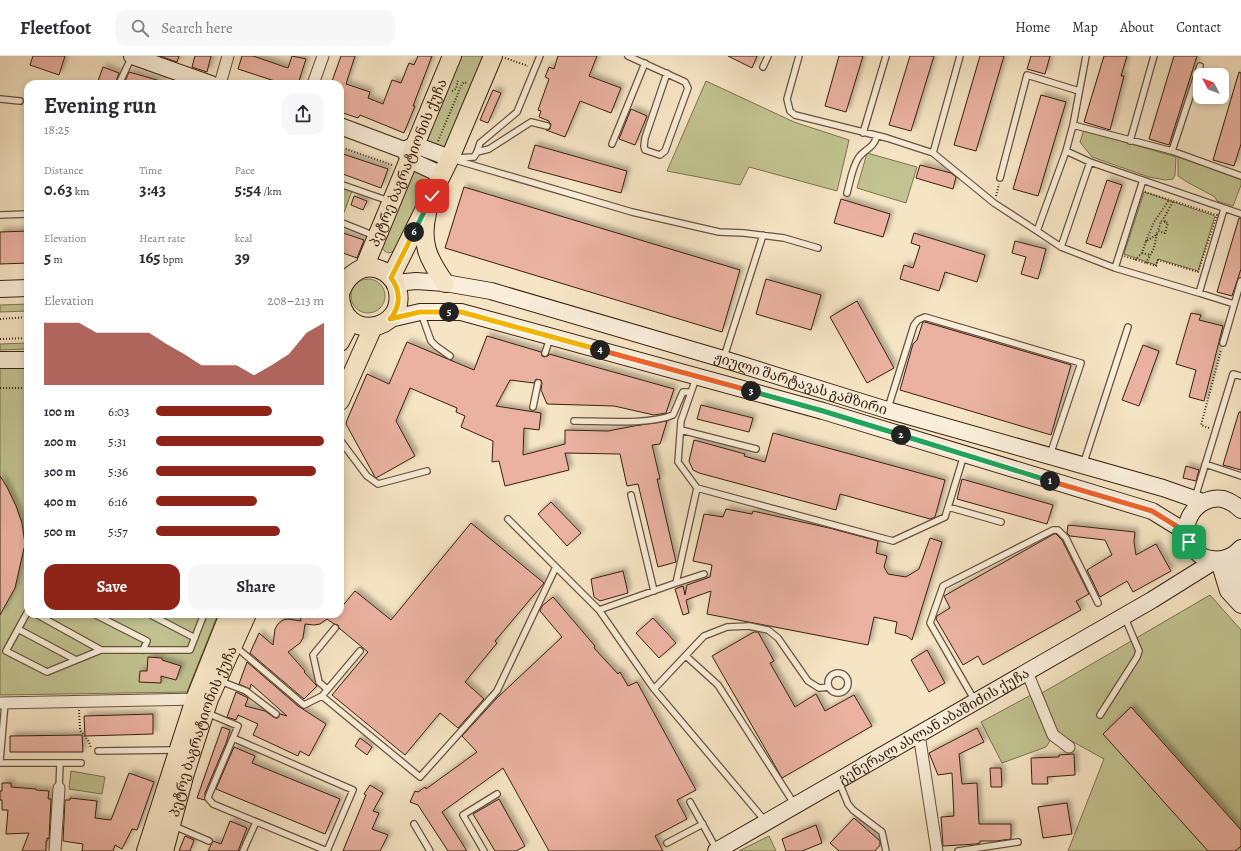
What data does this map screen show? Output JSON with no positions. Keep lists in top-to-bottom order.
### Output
{
  "streets": {
    "main road": ["პეტრე ბაგრატიონის ქუჩა", "ჟიული შარტავას გამზირი", "გენერალ ასლან აბაშიძის ქუჩა"]
  },
  "north": "top left",
  "page": {
    "header": "Fleetfoot",
    "search": "Search here",
    "nav": [
      "Home",
      "Map",
      "About",
      "Contact"
    ],
    "heading": ["Evening run", "18:25"],
    "stats": [
      ["Distance", "0.63 km"],
      ["Time", "3:43"],
      ["Pace", "5:54 /km"],
      ["Elevation", "5 m"],
      ["Heart rate", "165 bpm"],
      ["kcal", "39"]
    ],
    "pins": [
      "6",
      "5",
      "4",
      "3",
      "2",
      "1"
    ],
    "chart": ["Elevation", "208–213 m"],
    "list": [
      {
        "name": "100 m",
        "note": "6:03"
      },
      {
        "name": "200 m",
        "note": "5:31"
      },
      {
        "name": "300 m",
        "note": "5:36"
      },
      {
        "name": "400 m",
        "note": "6:16"
      },
      {
        "name": "500 m",
        "note": "5:57"
      }
    ],
    "buttons": ["Save", "Share"]
  }
}
